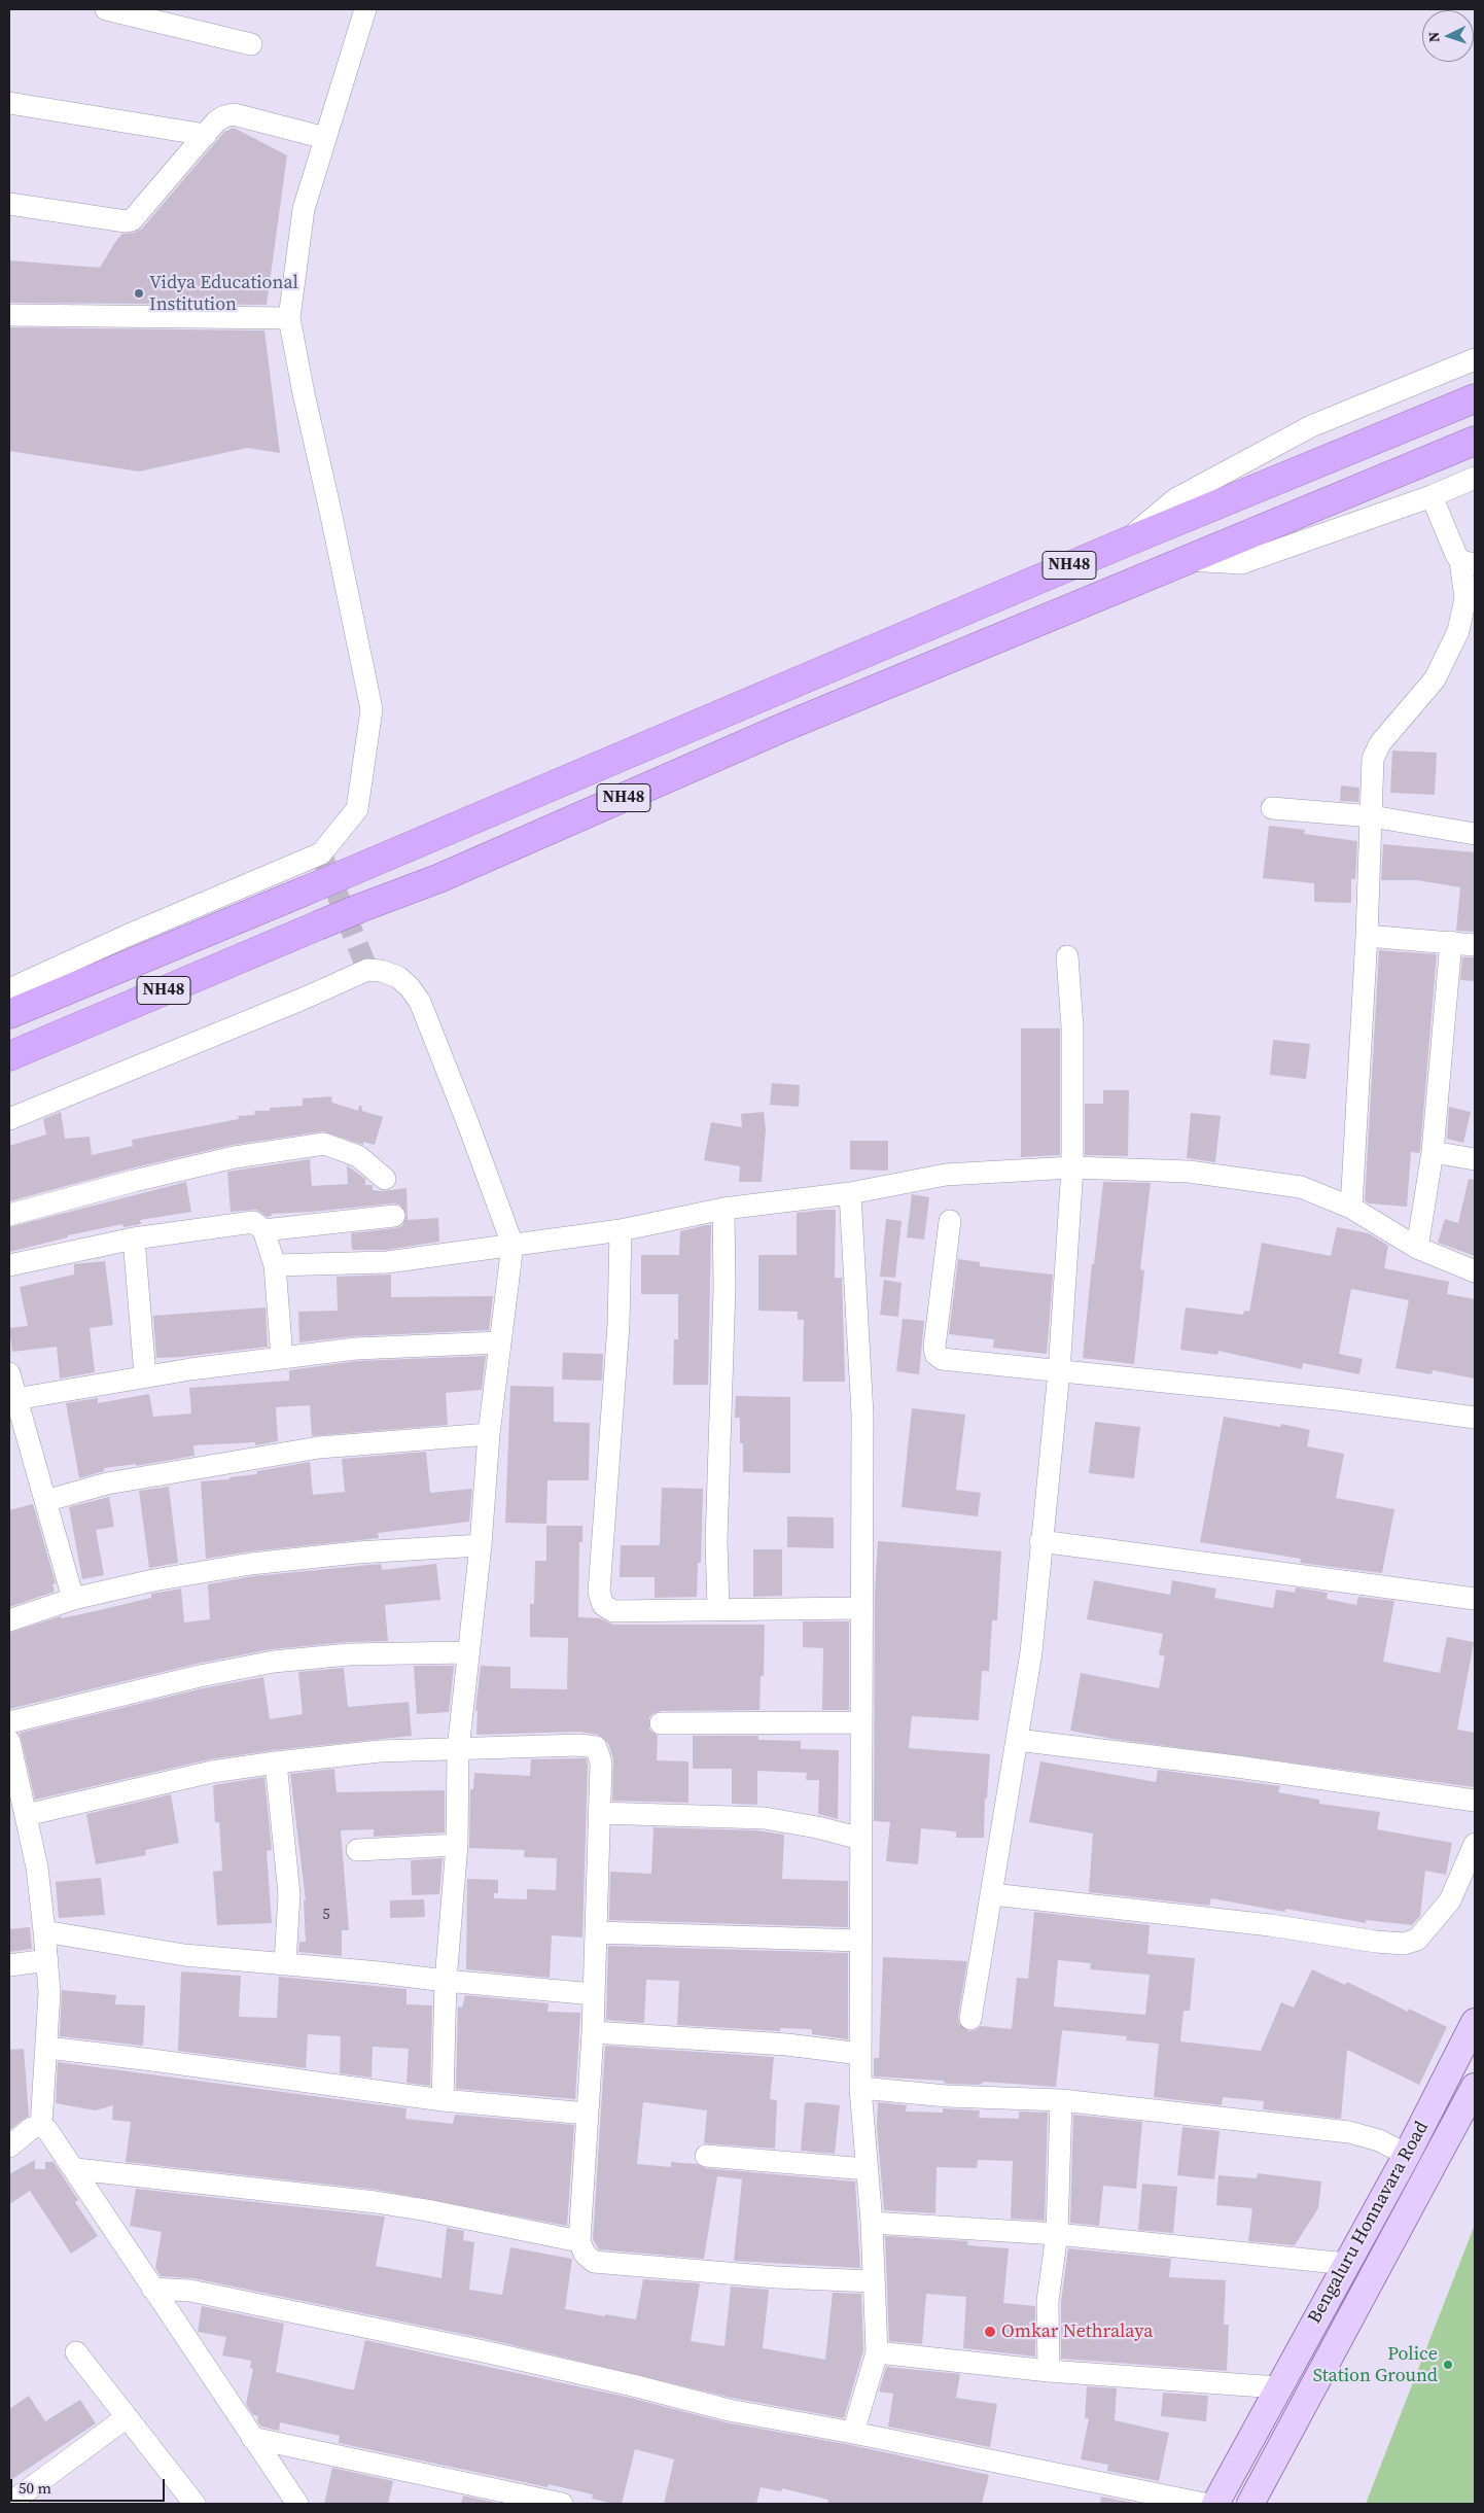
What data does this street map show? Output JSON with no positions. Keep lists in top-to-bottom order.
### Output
{
  "streets": {
    "highway": ["NH48"],
    "main road": ["Bengaluru Honnavara Road"]
  },
  "places": ["Vidya Educational Institution", "Omkar Nethralaya", "Police Station Ground"],
  "house_numbers": ["5"],
  "scale_bar": "50 m",
  "north": "left"
}
